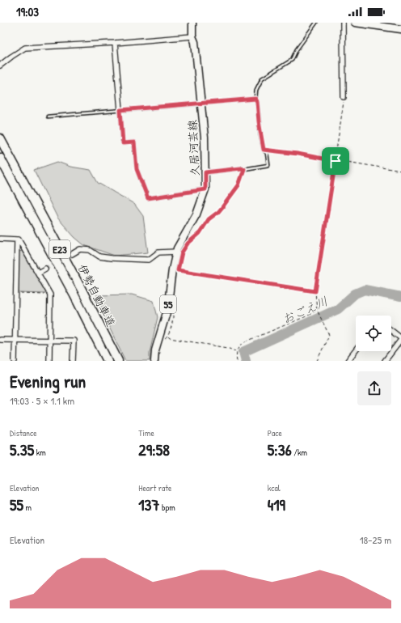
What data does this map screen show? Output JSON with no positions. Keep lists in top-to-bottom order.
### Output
{
  "streets": {
    "highway": ["E23", "伊勢自動車道"],
    "main road": ["久居河芸線", "55"]
  },
  "water": ["おごえ川"],
  "page": {
    "status": "19:03",
    "heading": ["Evening run", "19:03 · 5 × 1.1 km"],
    "stats": [
      ["Distance", "5.35 km"],
      ["Time", "29:58"],
      ["Pace", "5:36 /km"],
      ["Elevation", "55 m"],
      ["Heart rate", "137 bpm"],
      ["kcal", "419"]
    ],
    "chart": ["Elevation", "18–25 m"]
  }
}
